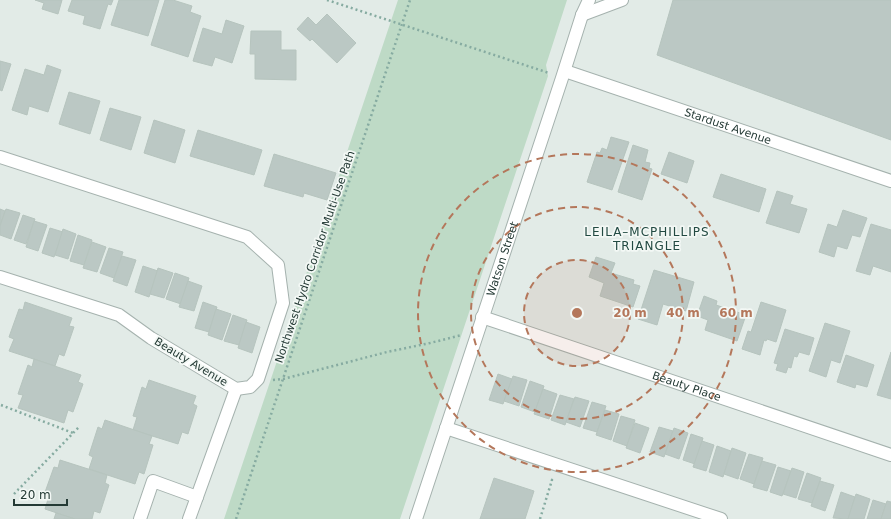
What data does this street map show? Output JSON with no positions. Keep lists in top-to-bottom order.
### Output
{
  "streets": {
    "street": [
      "Stardust Avenue",
      "Watson Street",
      "Beauty Avenue",
      "Beauty Place"
    ],
    "path": ["Northwest Hydro Corridor Multi-Use Path"]
  },
  "crossings": [
    ["Stardust Avenue", "Watson Street"],
    ["Watson Street", "Beauty Place"]
  ],
  "districts": ["LEILA–MCPHILLIPS TRIANGLE"],
  "scale_bar": "20 m",
  "rings": ["20 m", "40 m", "60 m"]
}
